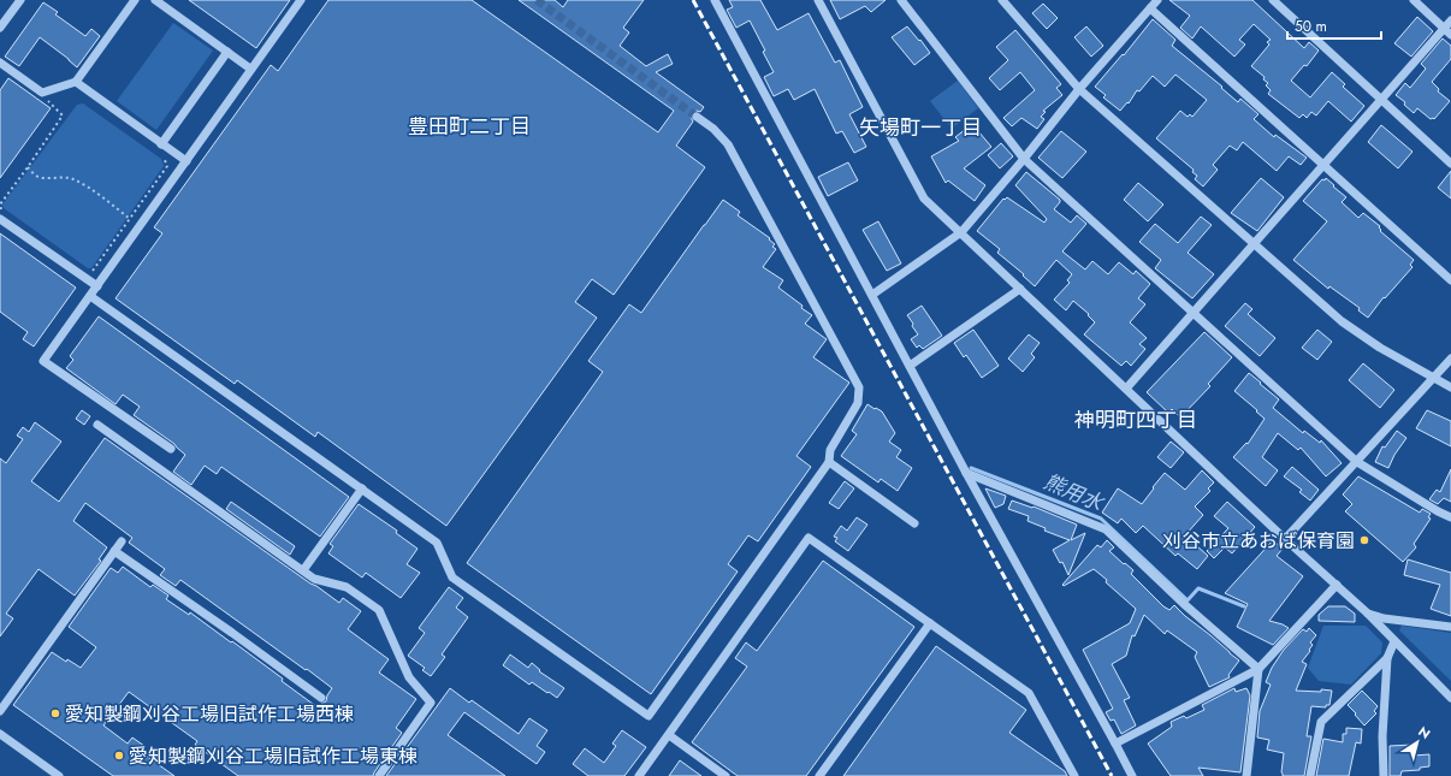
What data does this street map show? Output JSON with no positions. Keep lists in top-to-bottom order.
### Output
{
  "districts": ["豊田町二丁目", "矢場町一丁目", "神明町四丁目"],
  "water": ["熊用水"],
  "places": ["刈谷市立あおば保育園", "愛知製鋼刈谷工場旧試作工場西棟", "愛知製鋼刈谷工場旧試作工場東棟"],
  "scale_bar": "50 m",
  "north": "top right"
}
